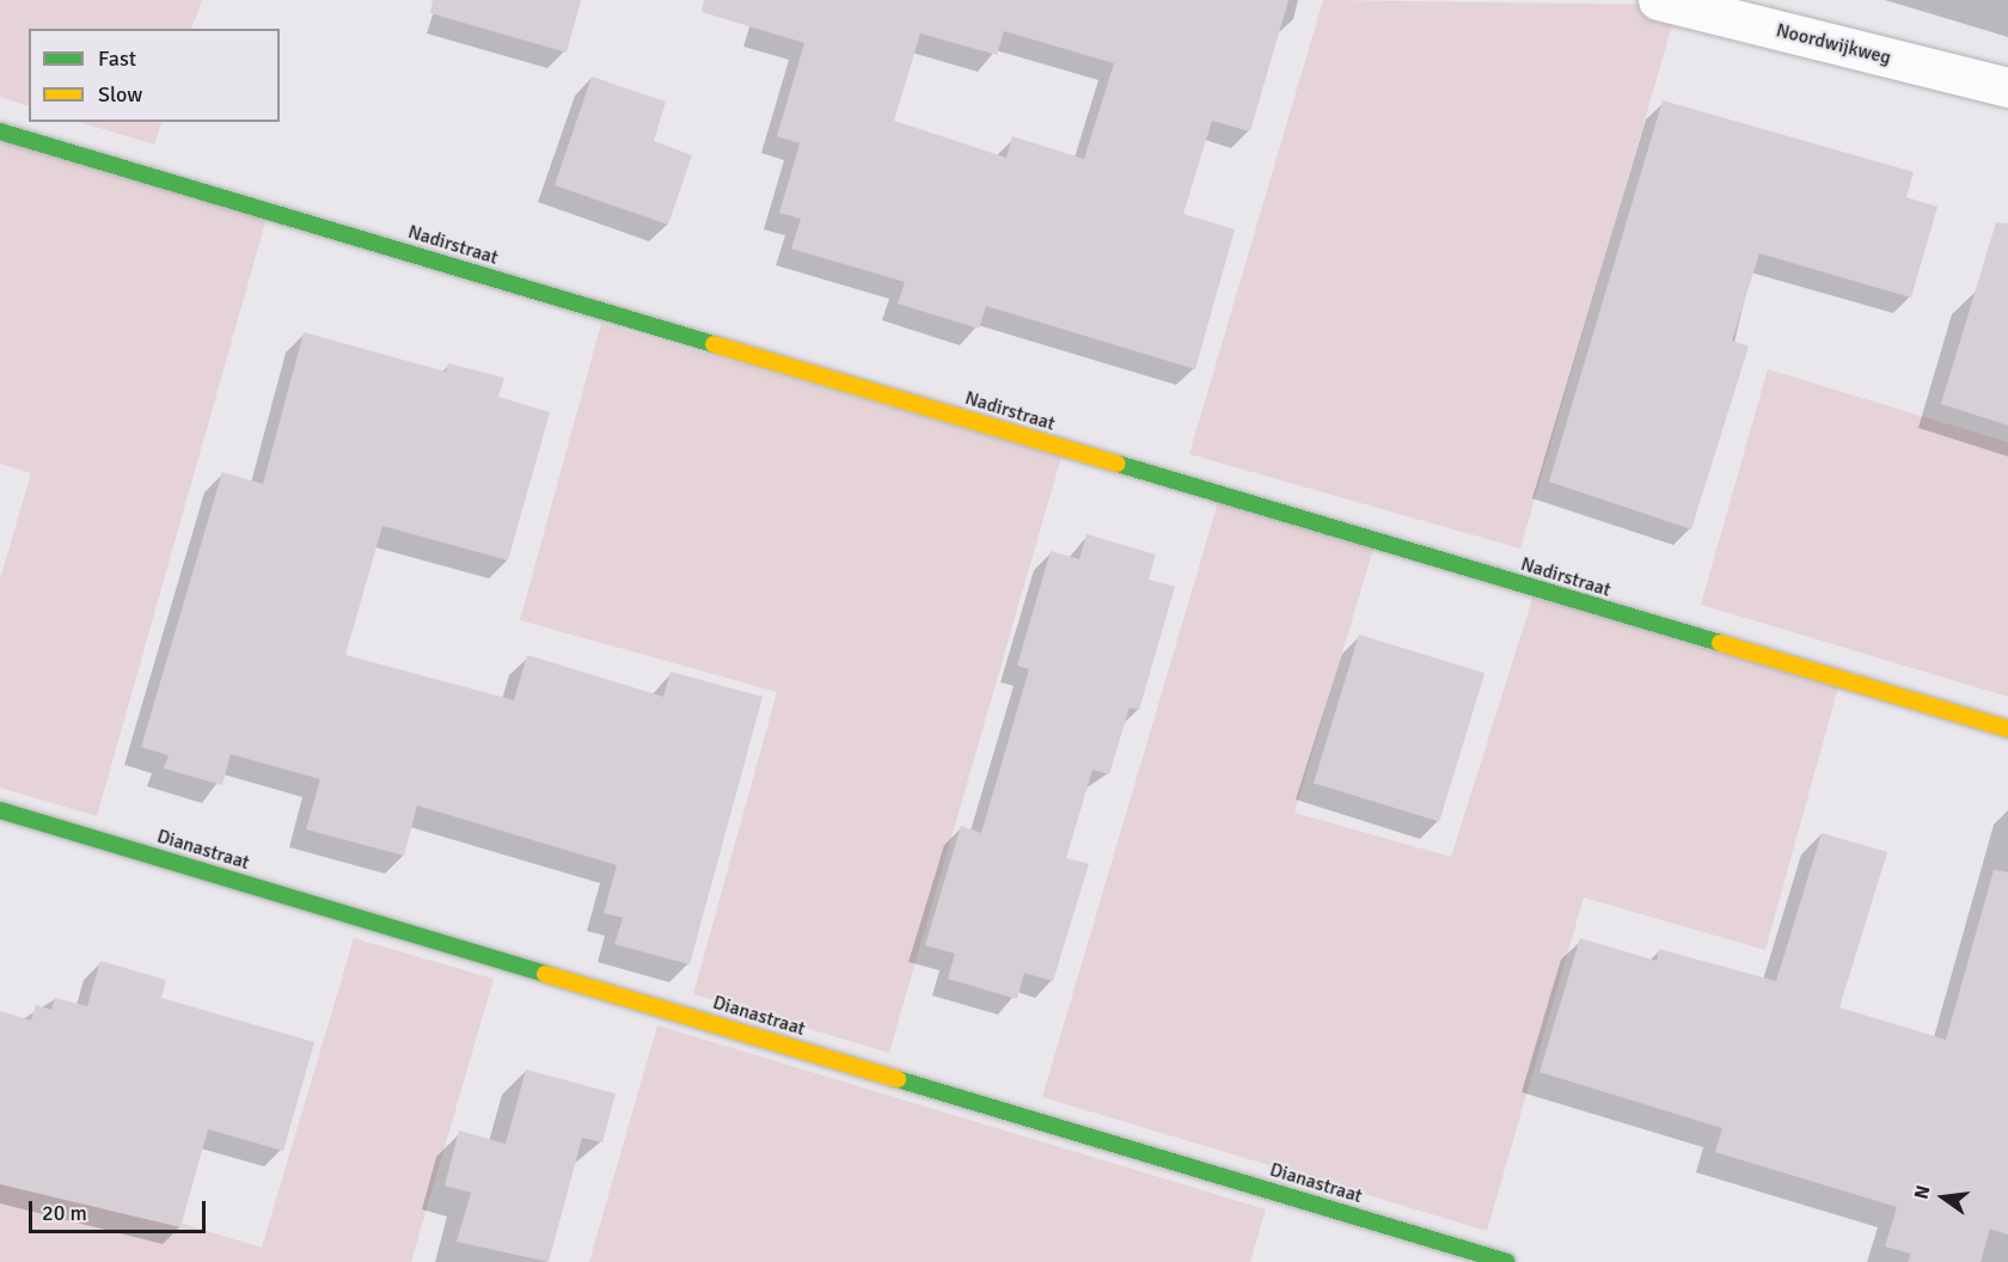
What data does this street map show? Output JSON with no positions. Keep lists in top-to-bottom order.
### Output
{
  "streets": {
    "street": ["Noordwijkweg", "Nadirstraat", "Dianastraat"]
  },
  "legend": ["Fast", "Slow"],
  "scale_bar": "20 m",
  "north": "left"
}
